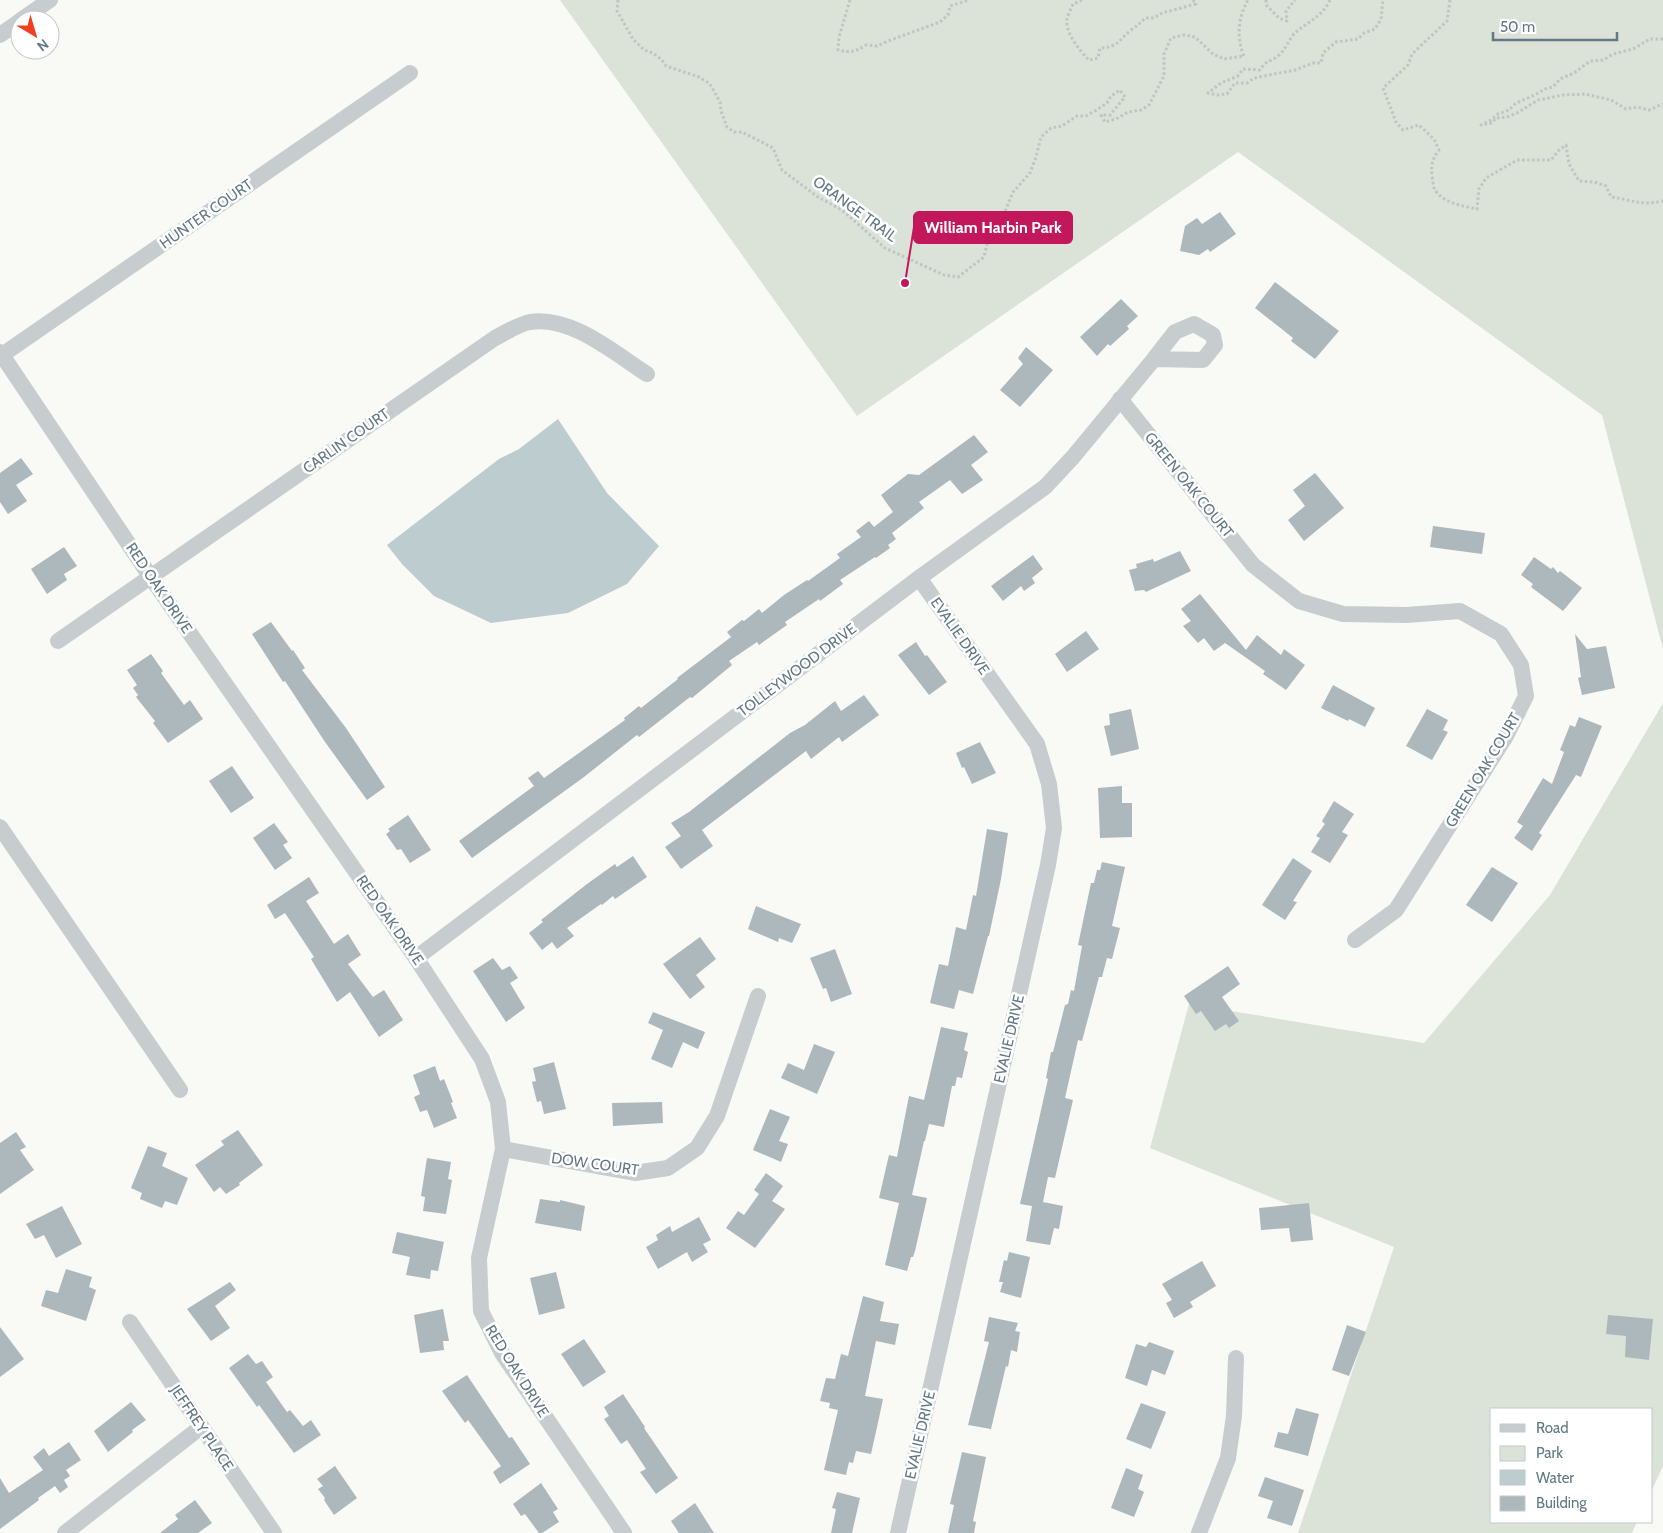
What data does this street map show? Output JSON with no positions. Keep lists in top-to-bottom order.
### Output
{
  "streets": {
    "street": [
      "HUNTER COURT",
      "CARLIN COURT",
      "GREEN OAK COURT",
      "RED OAK DRIVE",
      "EVALIE DRIVE",
      "TOLLEYWOOD DRIVE",
      "DOW COURT",
      "JEFFREY PLACE"
    ],
    "path": ["ORANGE TRAIL"]
  },
  "crossings": [
    ["HUNTER COURT", "RED OAK DRIVE"],
    ["CARLIN COURT", "RED OAK DRIVE"],
    ["GREEN OAK COURT", "TOLLEYWOOD DRIVE"],
    ["RED OAK DRIVE", "TOLLEYWOOD DRIVE"],
    ["RED OAK DRIVE", "DOW COURT"],
    ["EVALIE DRIVE", "TOLLEYWOOD DRIVE"]
  ],
  "places": ["William Harbin Park"],
  "legend": [
    "Road",
    "Park",
    "Water",
    "Building"
  ],
  "scale_bar": "50 m",
  "north": "bottom right"
}
